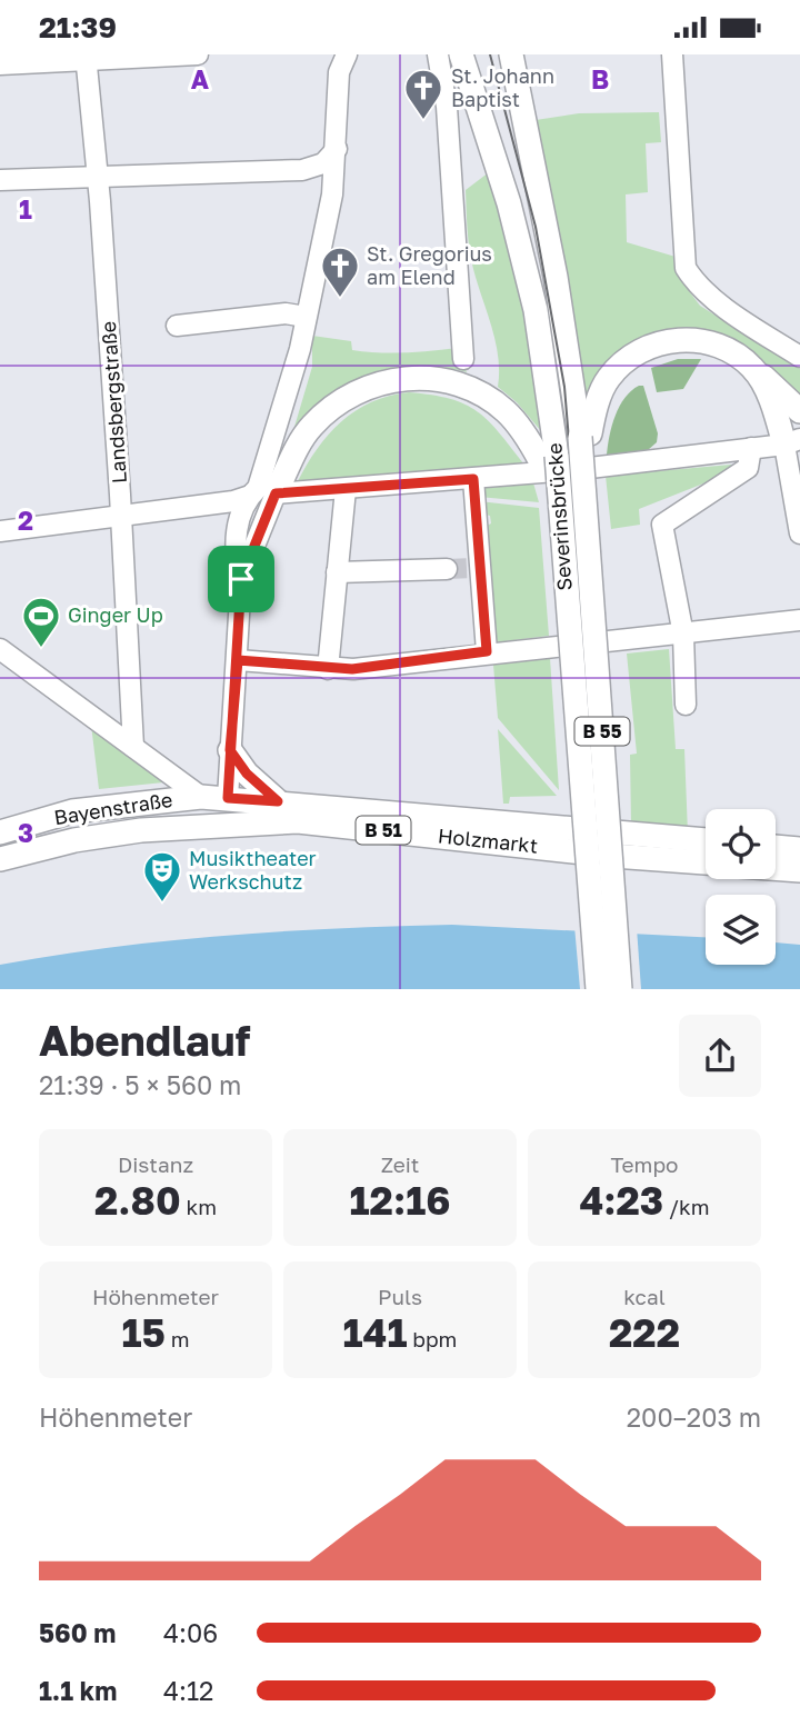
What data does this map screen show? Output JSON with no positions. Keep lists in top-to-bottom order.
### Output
{
  "streets": {
    "main road": [
      "Severinsbrücke",
      "B 55",
      "Bayenstraße",
      "B 51",
      "Holzmarkt"
    ],
    "street": ["Landsbergstraße"]
  },
  "crossings": [
    ["Bayenstraße", "Holzmarkt"]
  ],
  "places": {
    "church": ["St. Johann Baptist", "St. Gregorius am Elend"],
    "sports": ["Ginger Up"],
    "theatre": ["Musiktheater Werkschutz"]
  },
  "page": {
    "status": "21:39",
    "heading": ["Abendlauf", "21:39 · 5 × 560 m"],
    "stats": [
      ["Distanz", "2.80 km"],
      ["Zeit", "12:16"],
      ["Tempo", "4:23 /km"],
      ["Höhenmeter", "15 m"],
      ["Puls", "141 bpm"],
      ["kcal", "222"]
    ],
    "chart": ["Höhenmeter", "200–203 m"],
    "list": [
      {
        "name": "560 m",
        "note": "4:06"
      },
      {
        "name": "1.1 km",
        "note": "4:12"
      }
    ]
  },
  "grid": {
    "columns": ["A", "B"],
    "rows": ["1", "2", "3"]
  }
}
